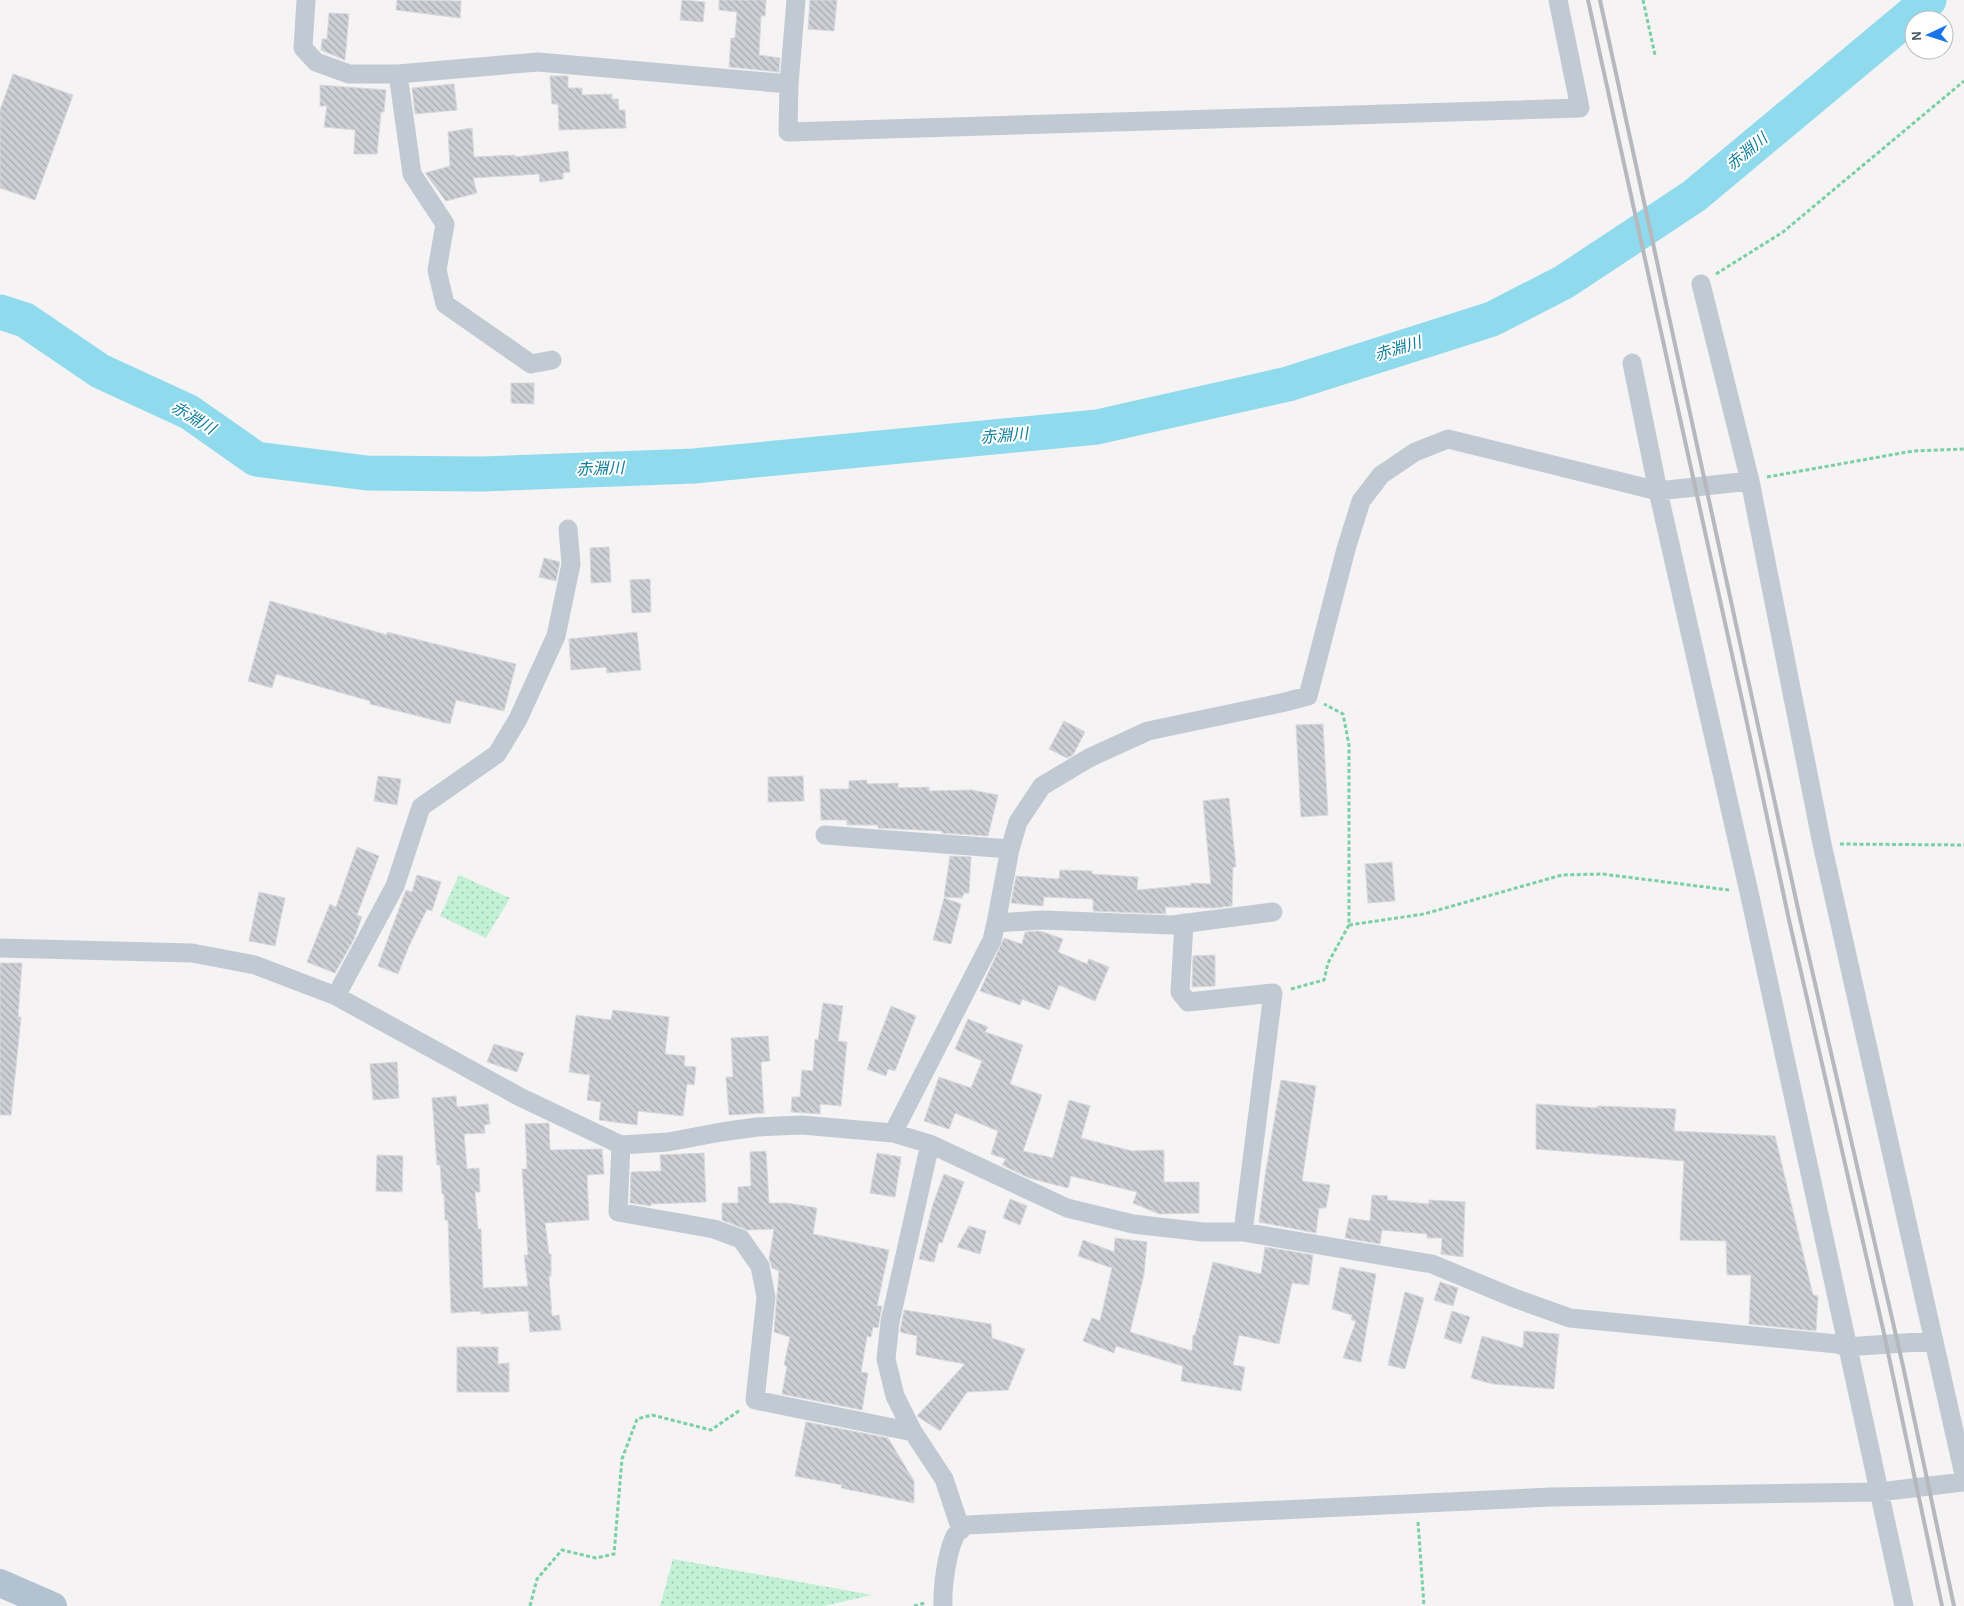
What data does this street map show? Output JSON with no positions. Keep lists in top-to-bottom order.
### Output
{
  "water": ["赤淵川"],
  "north": "left"
}
